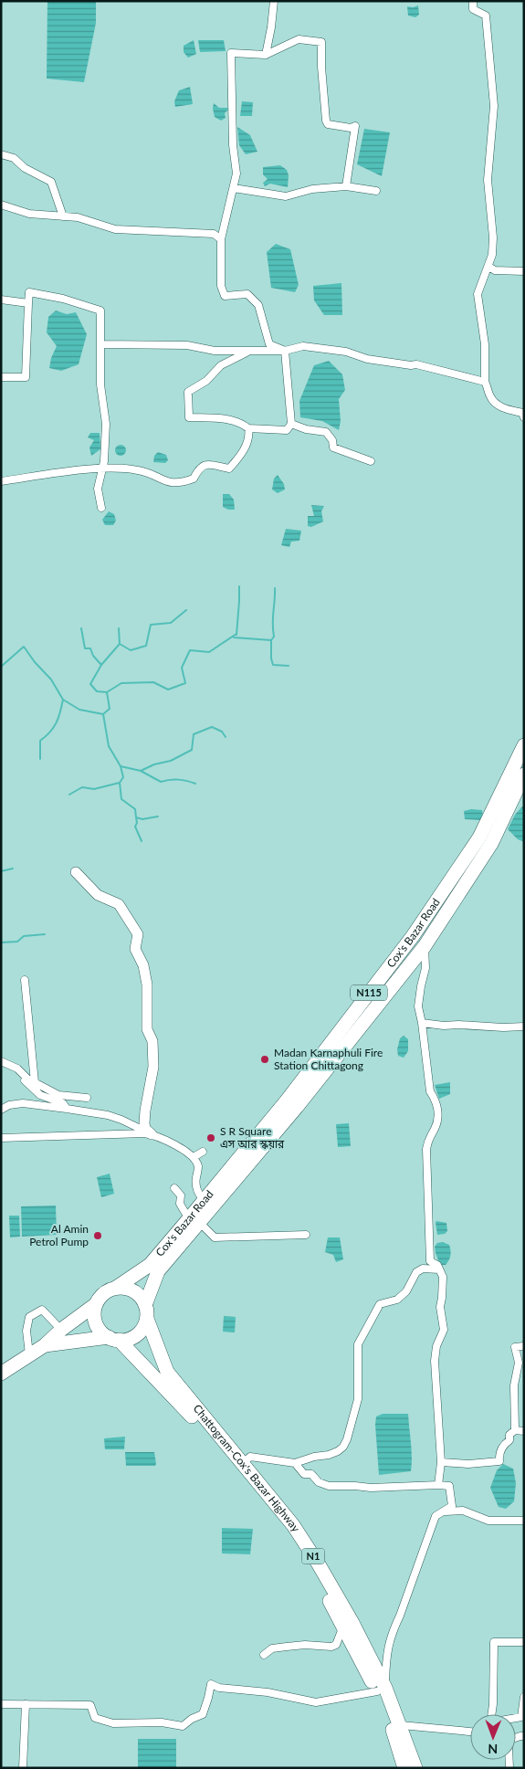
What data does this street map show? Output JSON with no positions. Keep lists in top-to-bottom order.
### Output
{
  "streets": {
    "highway": [
      "Cox's Bazar Road",
      "N115",
      "Chattogram-Cox's Bazar Highway",
      "N1"
    ]
  },
  "crossings": [
    ["Cox's Bazar Road", "Chattogram-Cox's Bazar Highway"]
  ],
  "places": ["Madan Karnaphuli Fire Station Chittagong", "S R Square এস আর স্কয়ার", "Al Amin Petrol Pump"],
  "north": "bottom"
}
